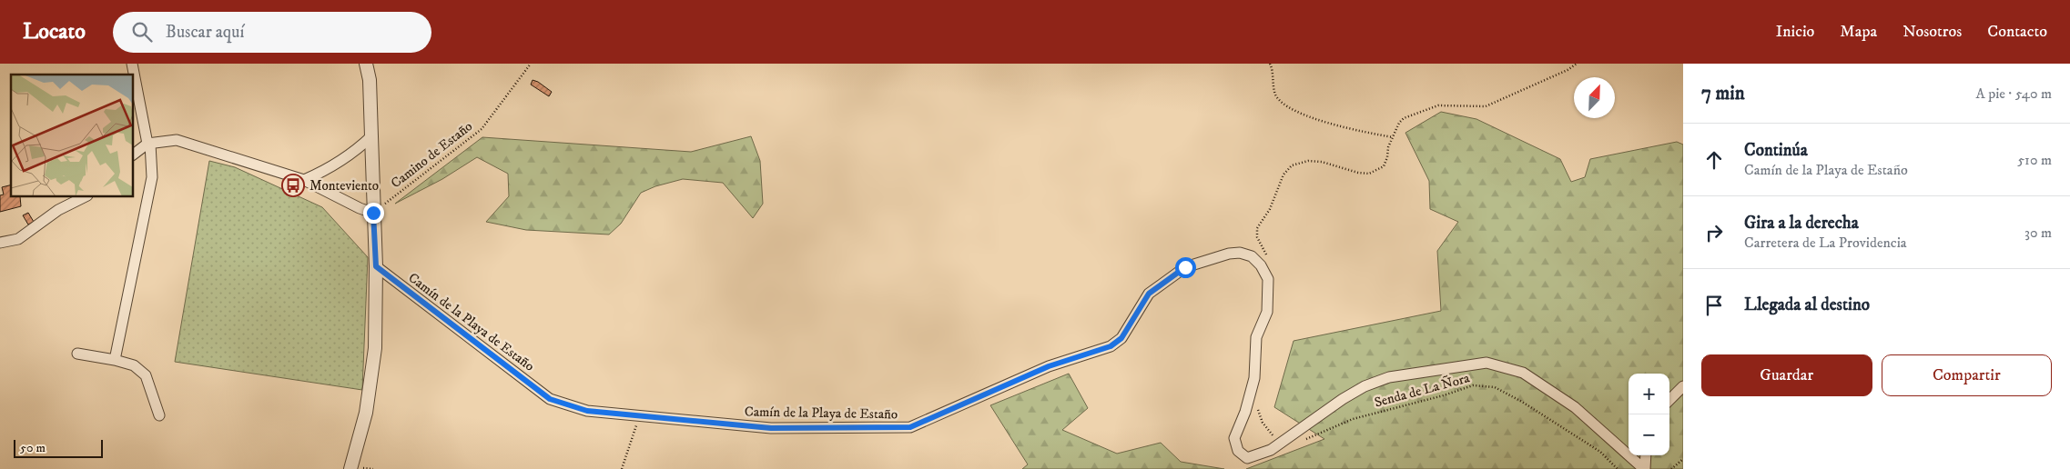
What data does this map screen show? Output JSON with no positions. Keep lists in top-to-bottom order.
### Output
{
  "streets": {
    "street": ["Camín de la Playa de Estaño"],
    "path": ["Camino de Estaño", "Senda de La Ñora"]
  },
  "places": {
    "bus stop": ["Monteviento"]
  },
  "scale_bar": "50 m",
  "north": "top right",
  "page": {
    "header": "Locato",
    "search": "Buscar aquí",
    "nav": [
      "Inicio",
      "Mapa",
      "Nosotros",
      "Contacto"
    ],
    "heading": ["7 min", "A pie · 540 m"],
    "list": [
      ["Continúa", "Camín de la Playa de Estaño", "510 m"],
      ["Gira a la derecha", "Carretera de La Providencia", "30 m"],
      "Llegada al destino"
    ],
    "buttons": ["Guardar", "Compartir"],
    "map_buttons": ["+", "−"],
    "scale": "50 m"
  }
}
